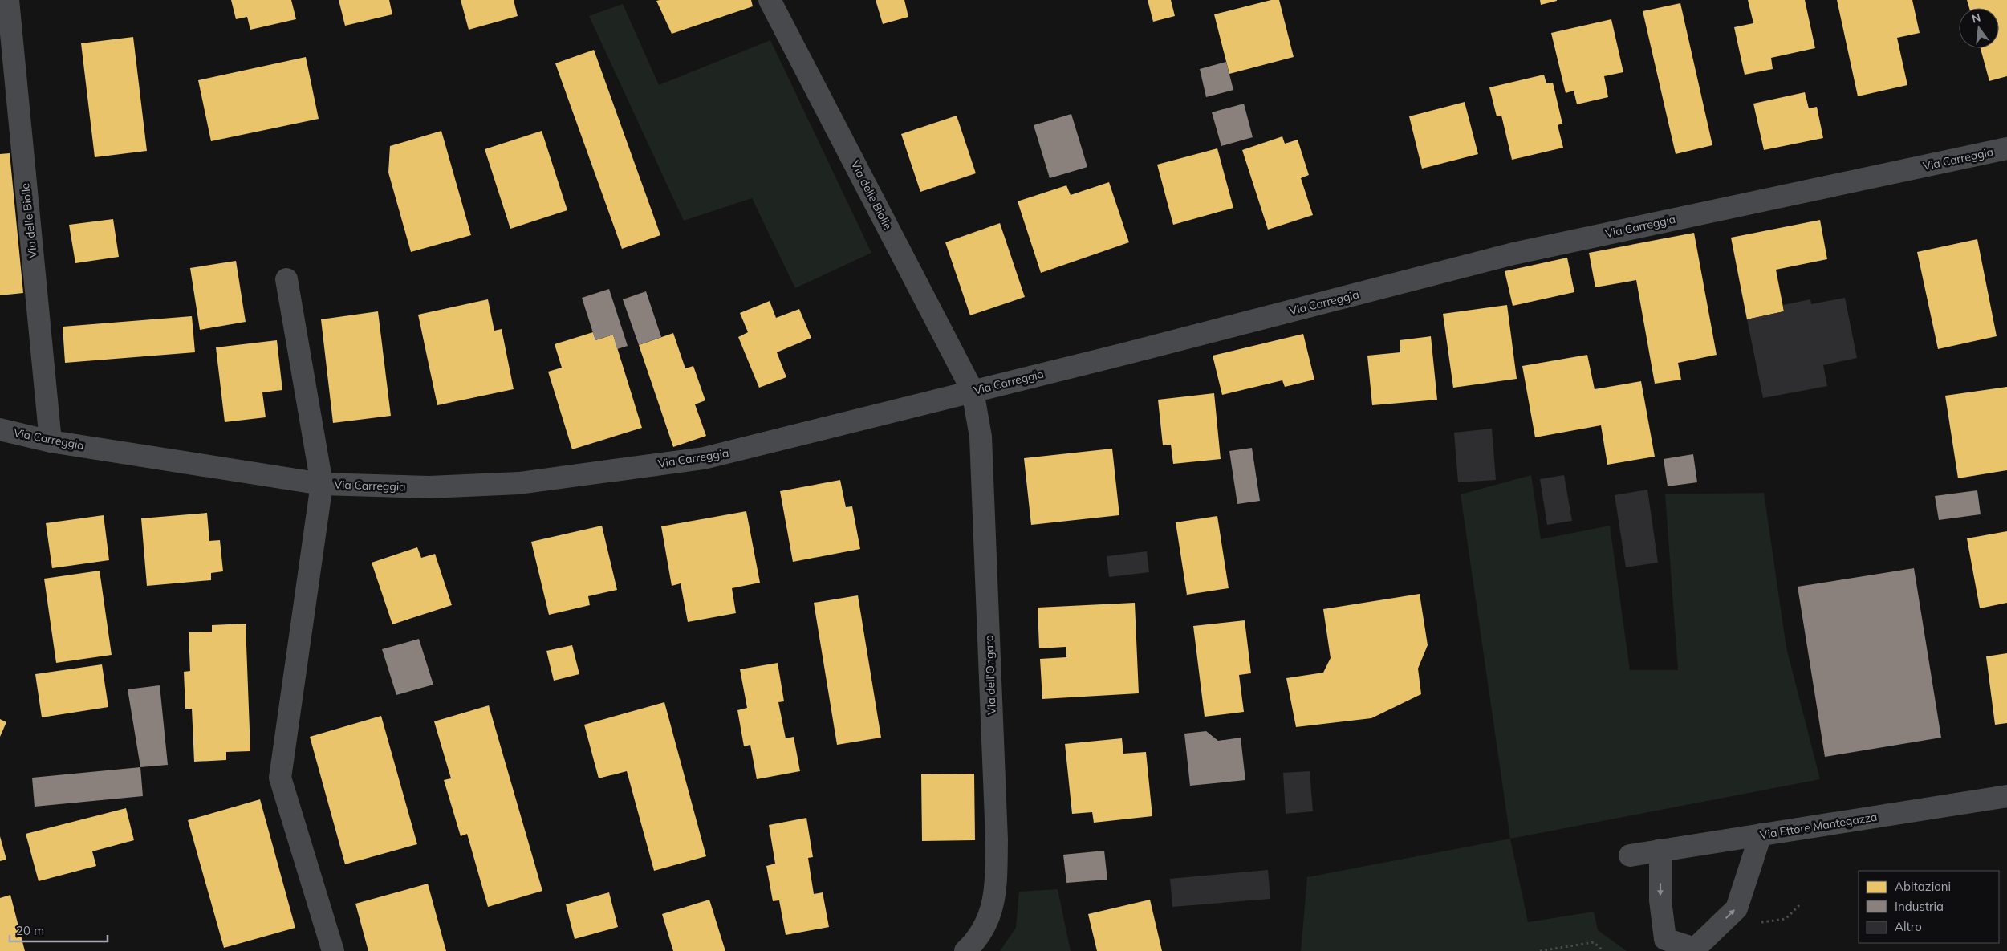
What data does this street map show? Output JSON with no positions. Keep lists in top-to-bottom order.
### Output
{
  "streets": {
    "street": [
      "Via Carreggia",
      "Via delle Biolle",
      "Via dell'Ongaro",
      "Via Ettore Mantegazza"
    ]
  },
  "crossings": [
    ["Via Carreggia", "Via delle Biolle"],
    ["Via Carreggia", "Via dell'Ongaro"],
    ["Via delle Biolle", "Via dell'Ongaro"]
  ],
  "legend": ["Abitazioni", "Industria", "Altro"],
  "scale_bar": "20 m",
  "north": "top"
}
